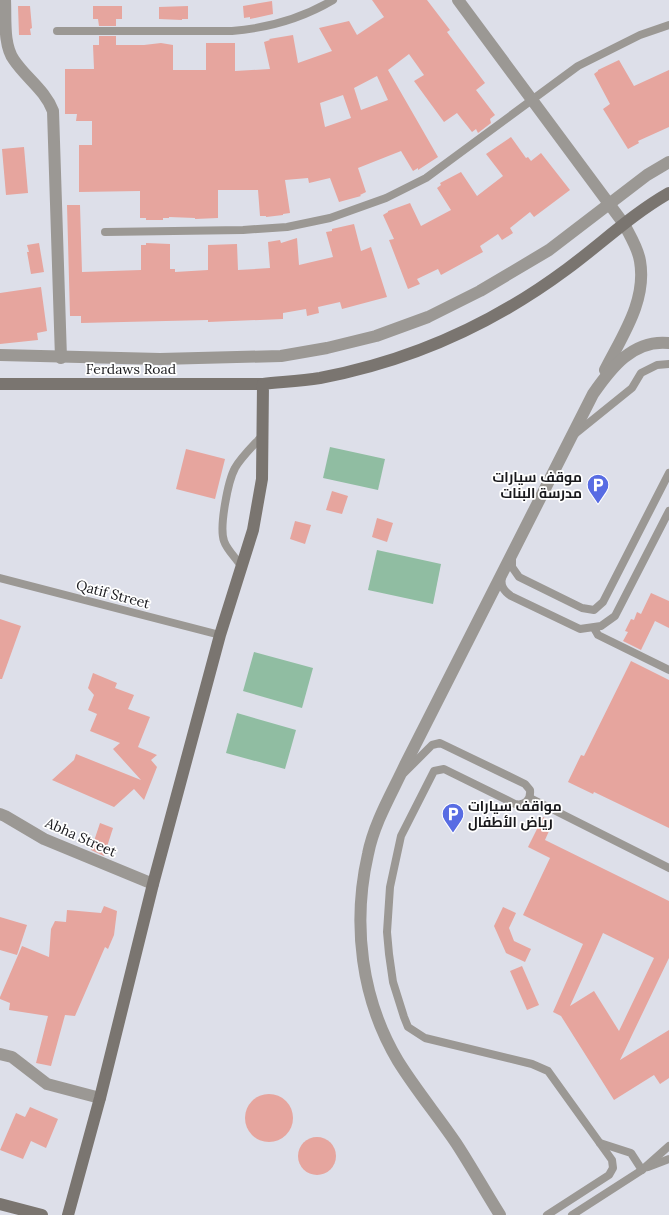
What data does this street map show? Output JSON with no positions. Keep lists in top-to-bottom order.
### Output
{
  "streets": {
    "street": ["Ferdaws Road", "Abha Street"],
    "lane": ["Qatif Street"]
  },
  "places": {
    "parking": ["موقف سيارات مدرسة البنات", "مواقف سيارات رياض الأطفال"]
  }
}
